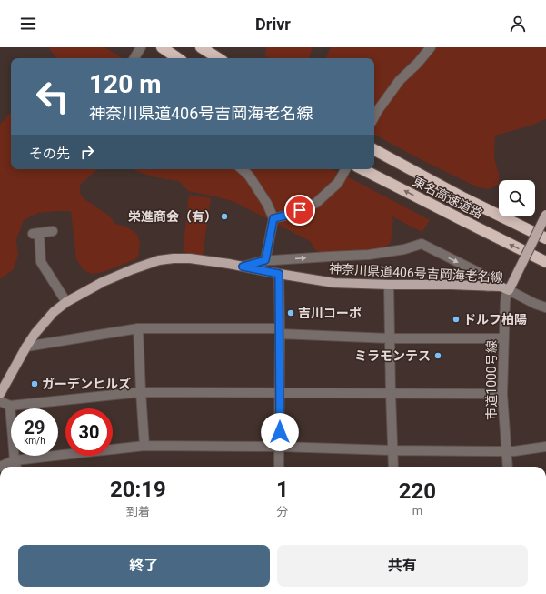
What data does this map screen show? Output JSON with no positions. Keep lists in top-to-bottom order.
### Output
{
  "streets": {
    "highway": ["東名高速道路"],
    "main road": ["神奈川県道406号吉岡海老名線"],
    "street": ["市道1000号線"]
  },
  "crossings": [
    ["神奈川県道406号吉岡海老名線", "市道1000号線"]
  ],
  "places": [
    "栄進商会（有）",
    "吉川コーポ",
    "ドルフ柏陽",
    "ミラモンテス",
    "ガーデンヒルズ"
  ],
  "page": {
    "header": "Drivr",
    "turn": ["120 m", "神奈川県道406号吉岡海老名線"],
    "then": "その先",
    "speed": "29 km/h",
    "limit": "30",
    "eta": [
      "20:19",
      "到着",
      "1",
      "分",
      "220",
      "m"
    ],
    "buttons": ["終了", "共有"]
  }
}
